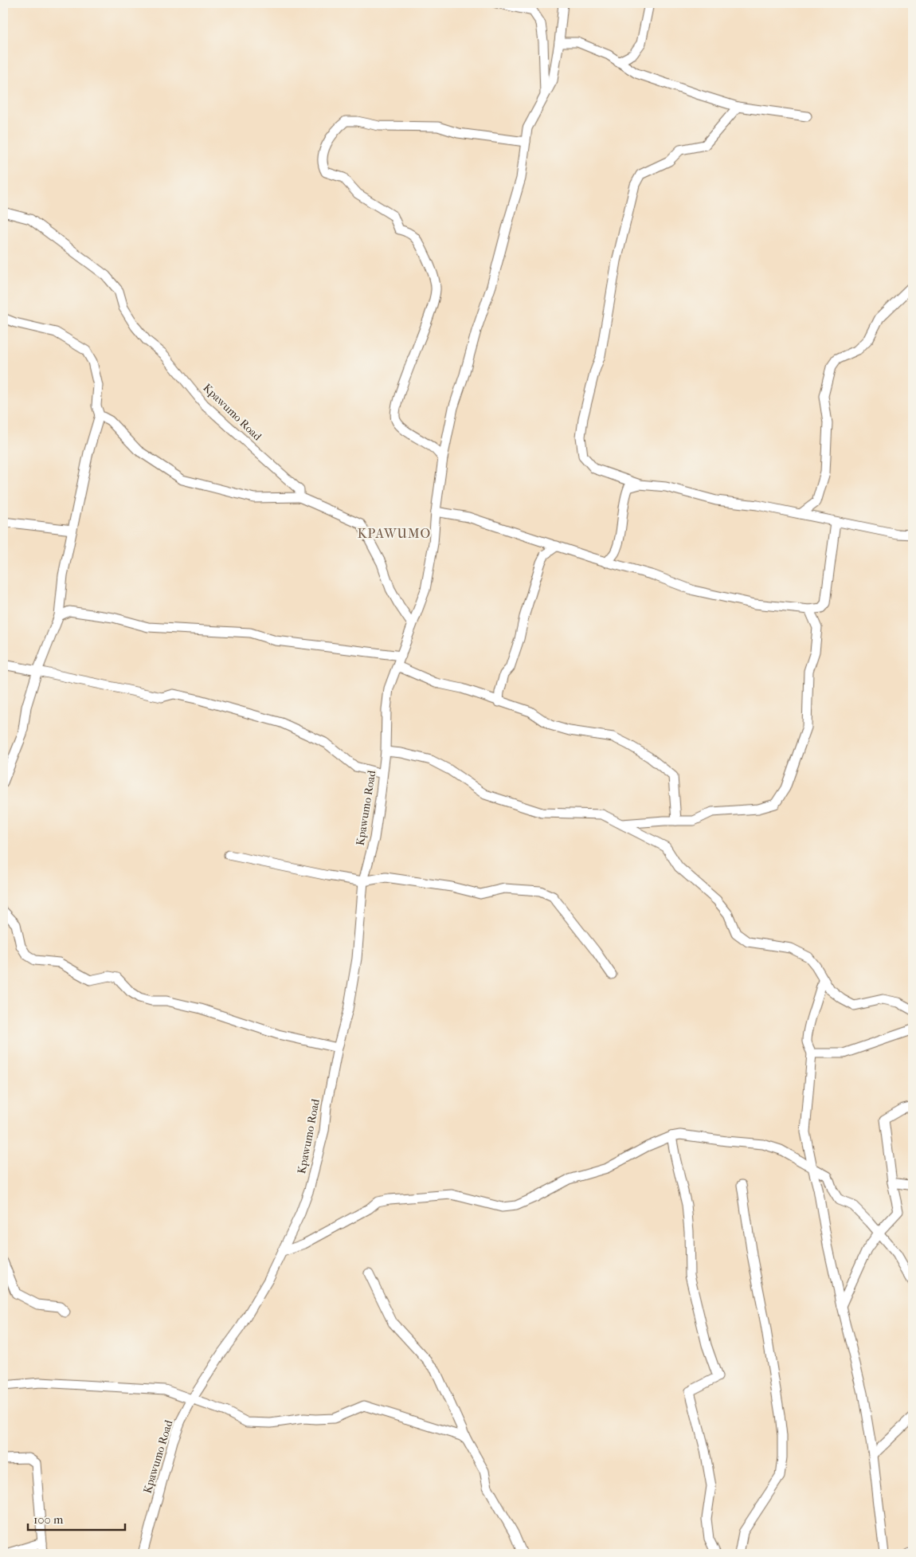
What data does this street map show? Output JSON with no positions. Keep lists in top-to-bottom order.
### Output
{
  "streets": {
    "street": ["Kpawumo Road"]
  },
  "districts": ["KPAWUMO"],
  "scale_bar": "100 m"
}
